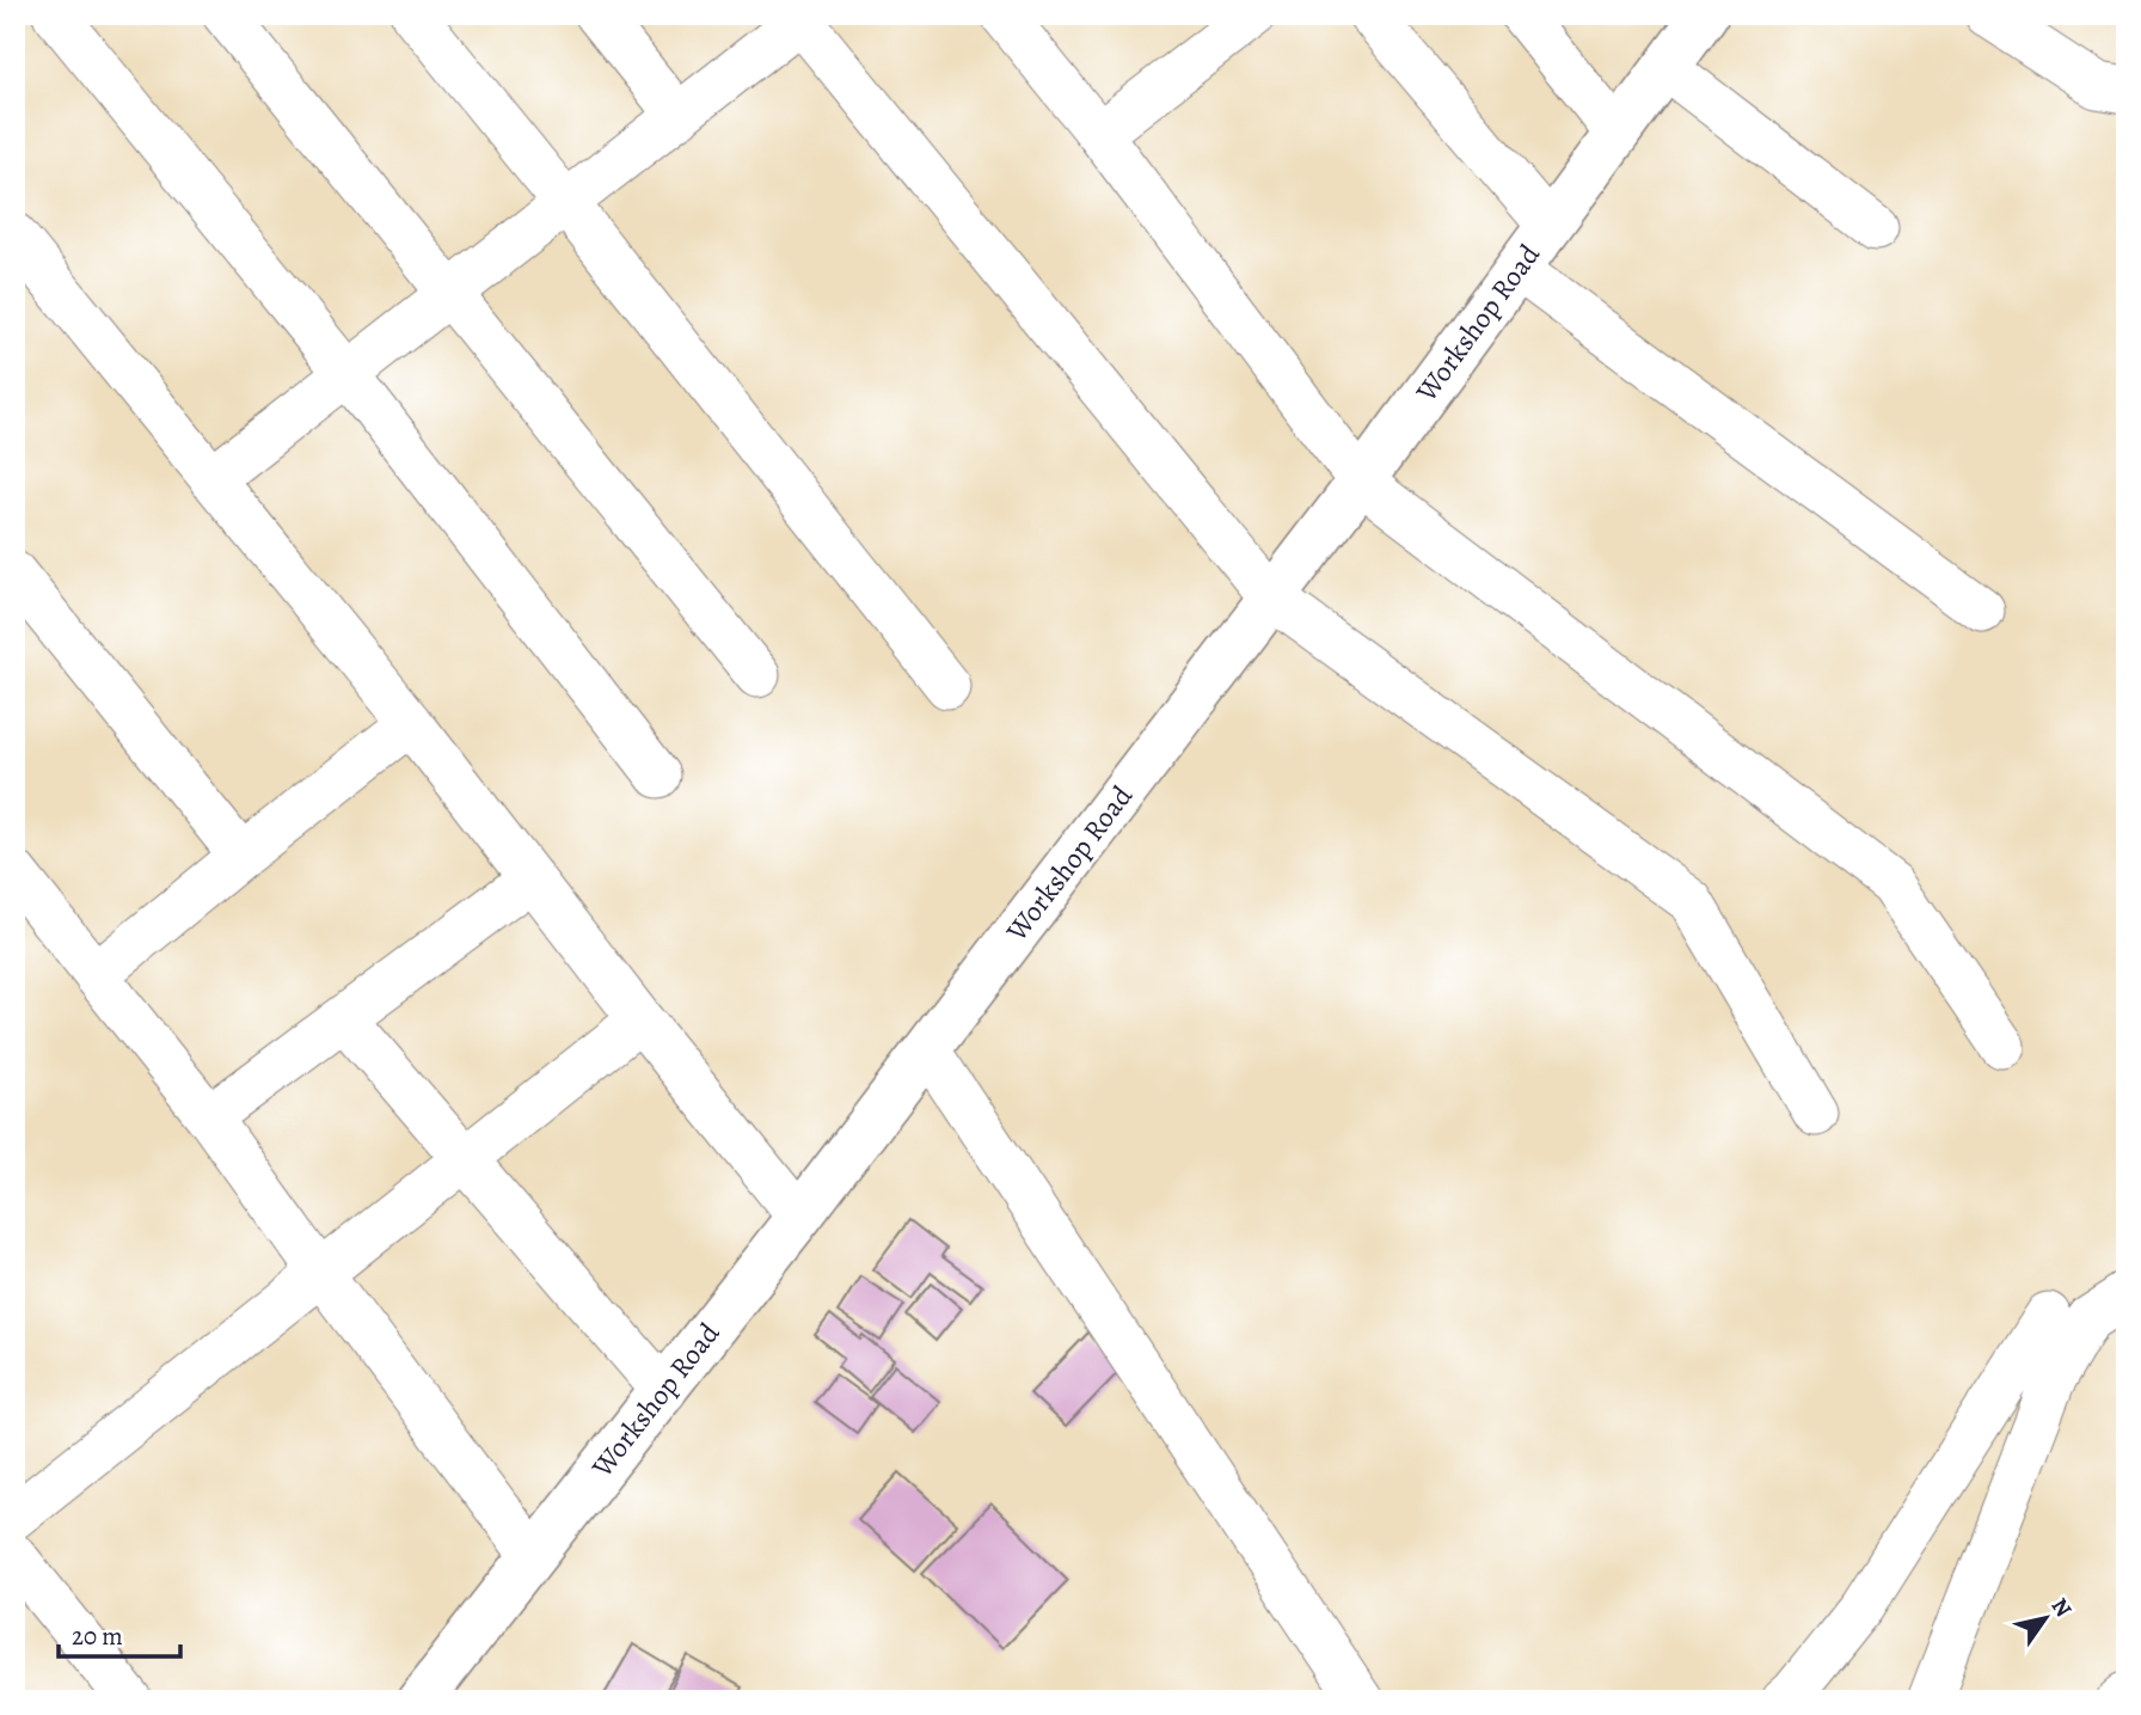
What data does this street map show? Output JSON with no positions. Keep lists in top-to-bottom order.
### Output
{
  "streets": {
    "street": ["Workshop Road"]
  },
  "scale_bar": "20 m",
  "north": "top right"
}
